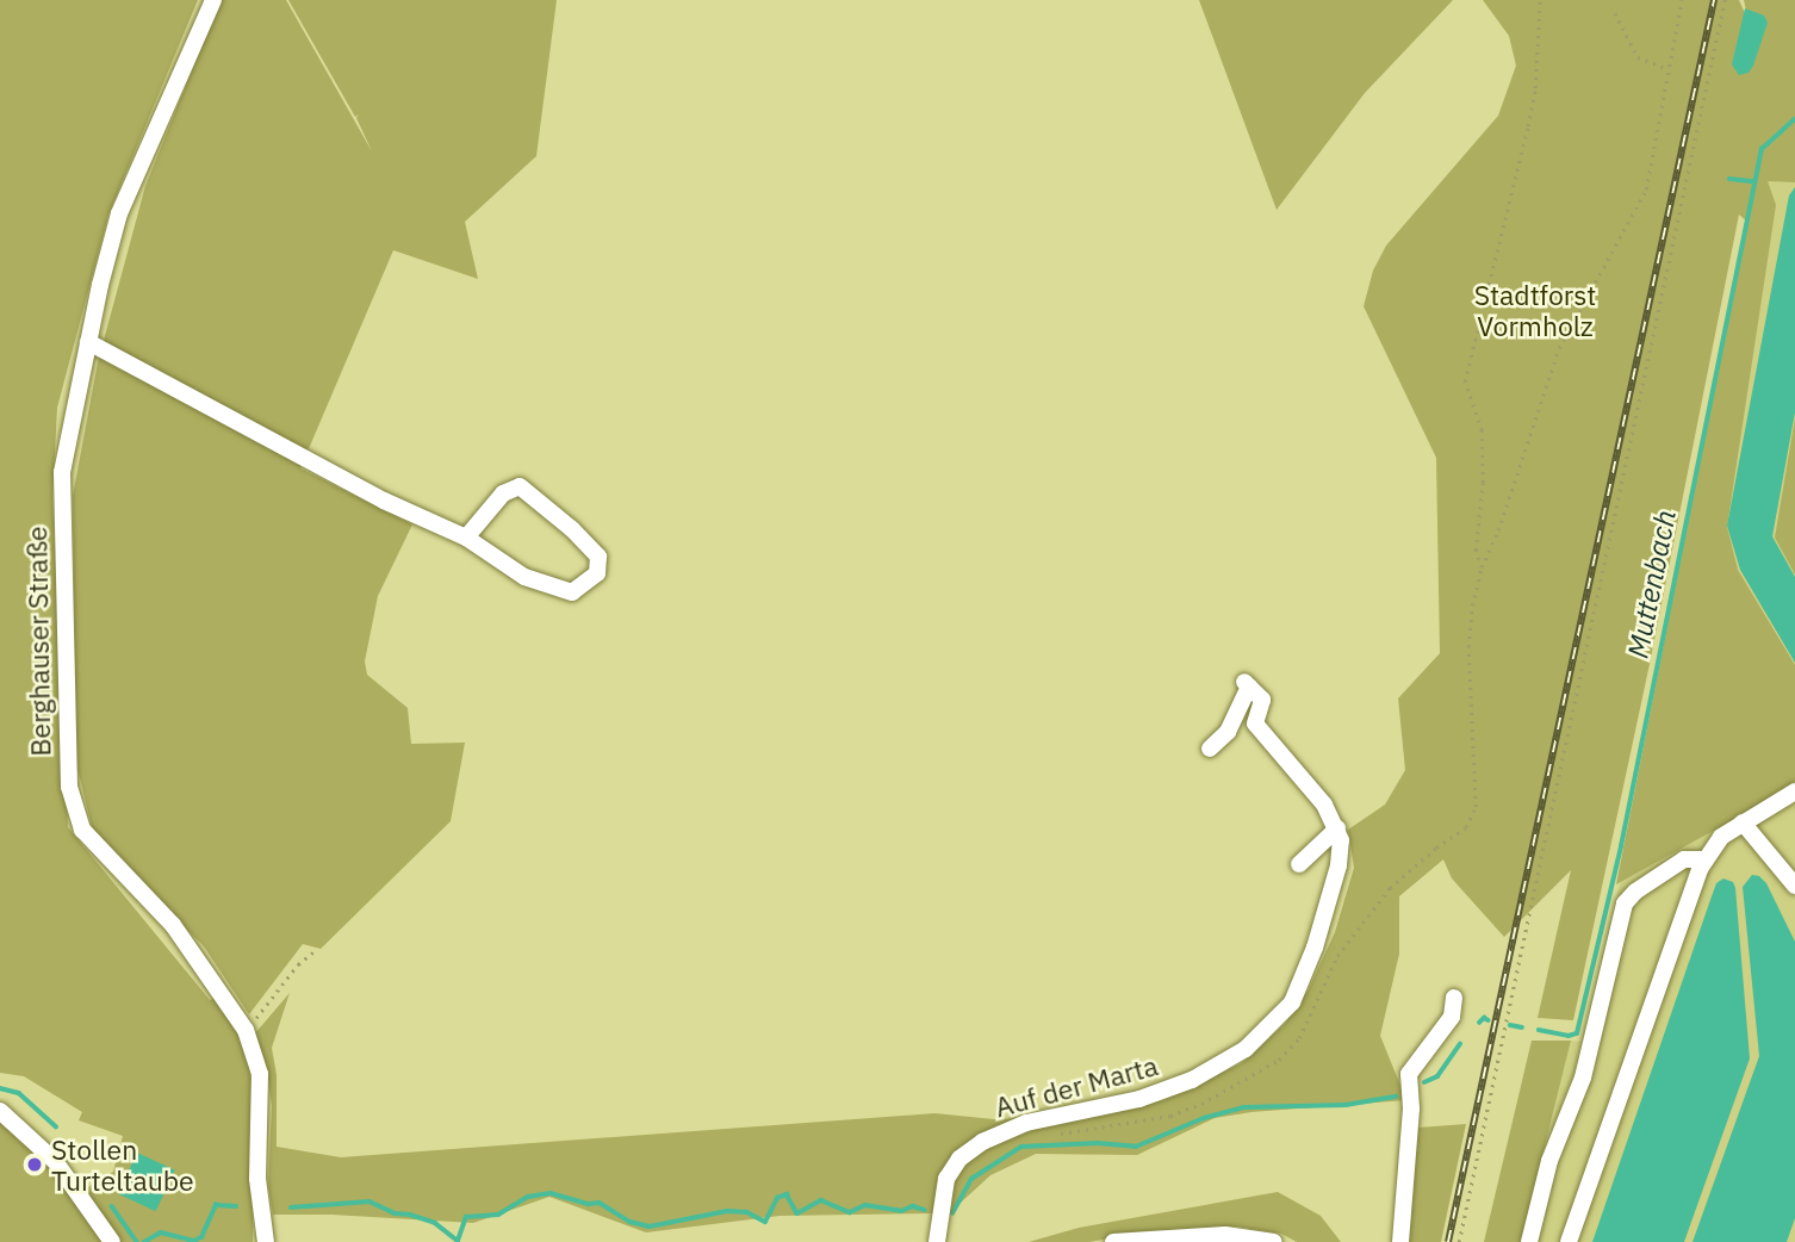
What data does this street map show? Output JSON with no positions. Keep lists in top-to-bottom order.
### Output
{
  "streets": {
    "street": ["Berghauser Straße", "Auf der Marta"]
  },
  "water": ["Muttenbach"],
  "parks": ["Stadtforst Vormholz"],
  "places": ["Stollen Turteltaube"]
}
